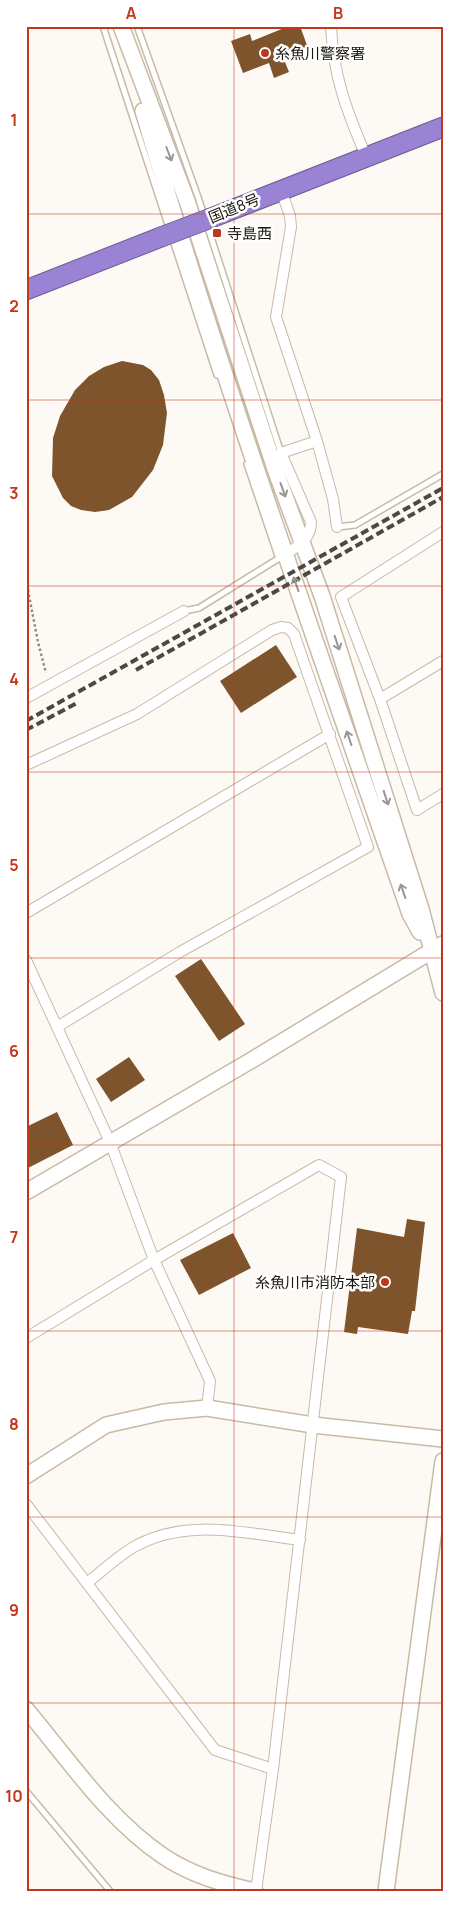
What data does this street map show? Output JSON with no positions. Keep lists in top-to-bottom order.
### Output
{
  "streets": {
    "highway": ["国道8号"]
  },
  "places": {
    "other": ["糸魚川警察署", "糸魚川市消防本部"],
    "transit": ["寺島西"]
  },
  "grid": {
    "columns": ["A", "B"],
    "rows": [
      "1",
      "2",
      "3",
      "4",
      "5",
      "6",
      "7",
      "8",
      "9",
      "10"
    ]
  }
}
